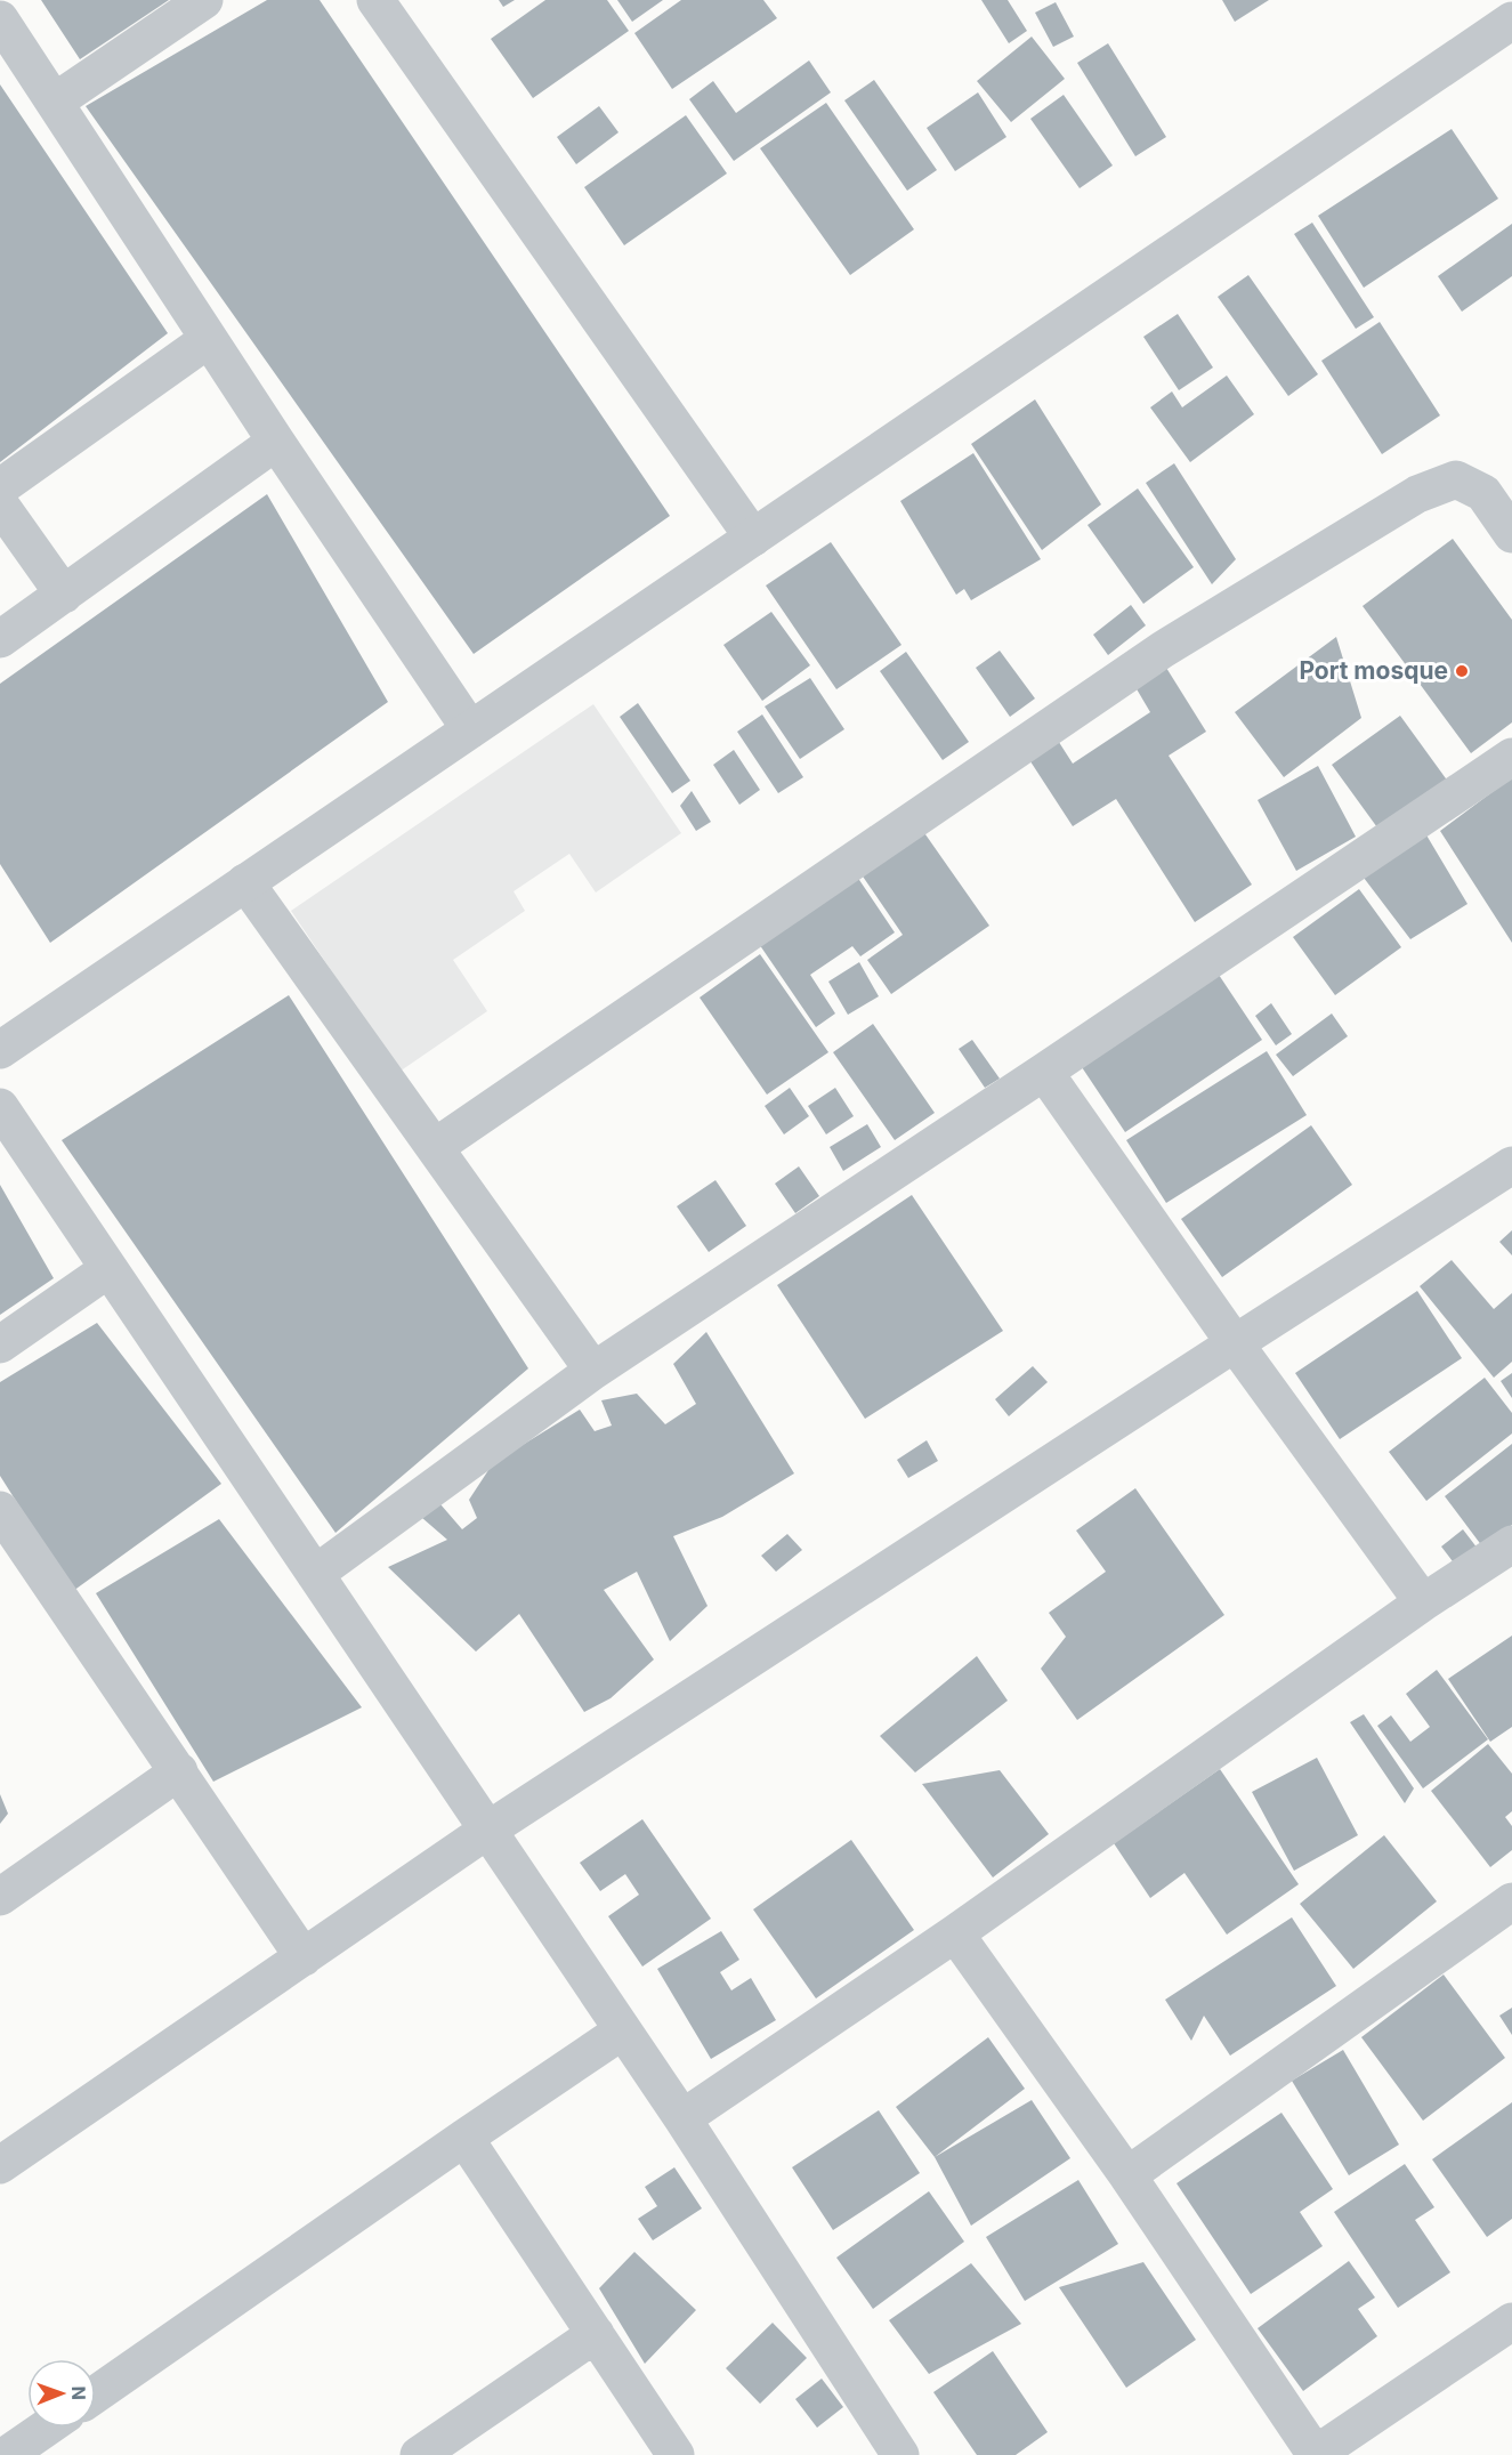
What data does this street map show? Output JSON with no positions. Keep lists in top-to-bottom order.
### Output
{
  "places": ["Port mosque"],
  "north": "right"
}
